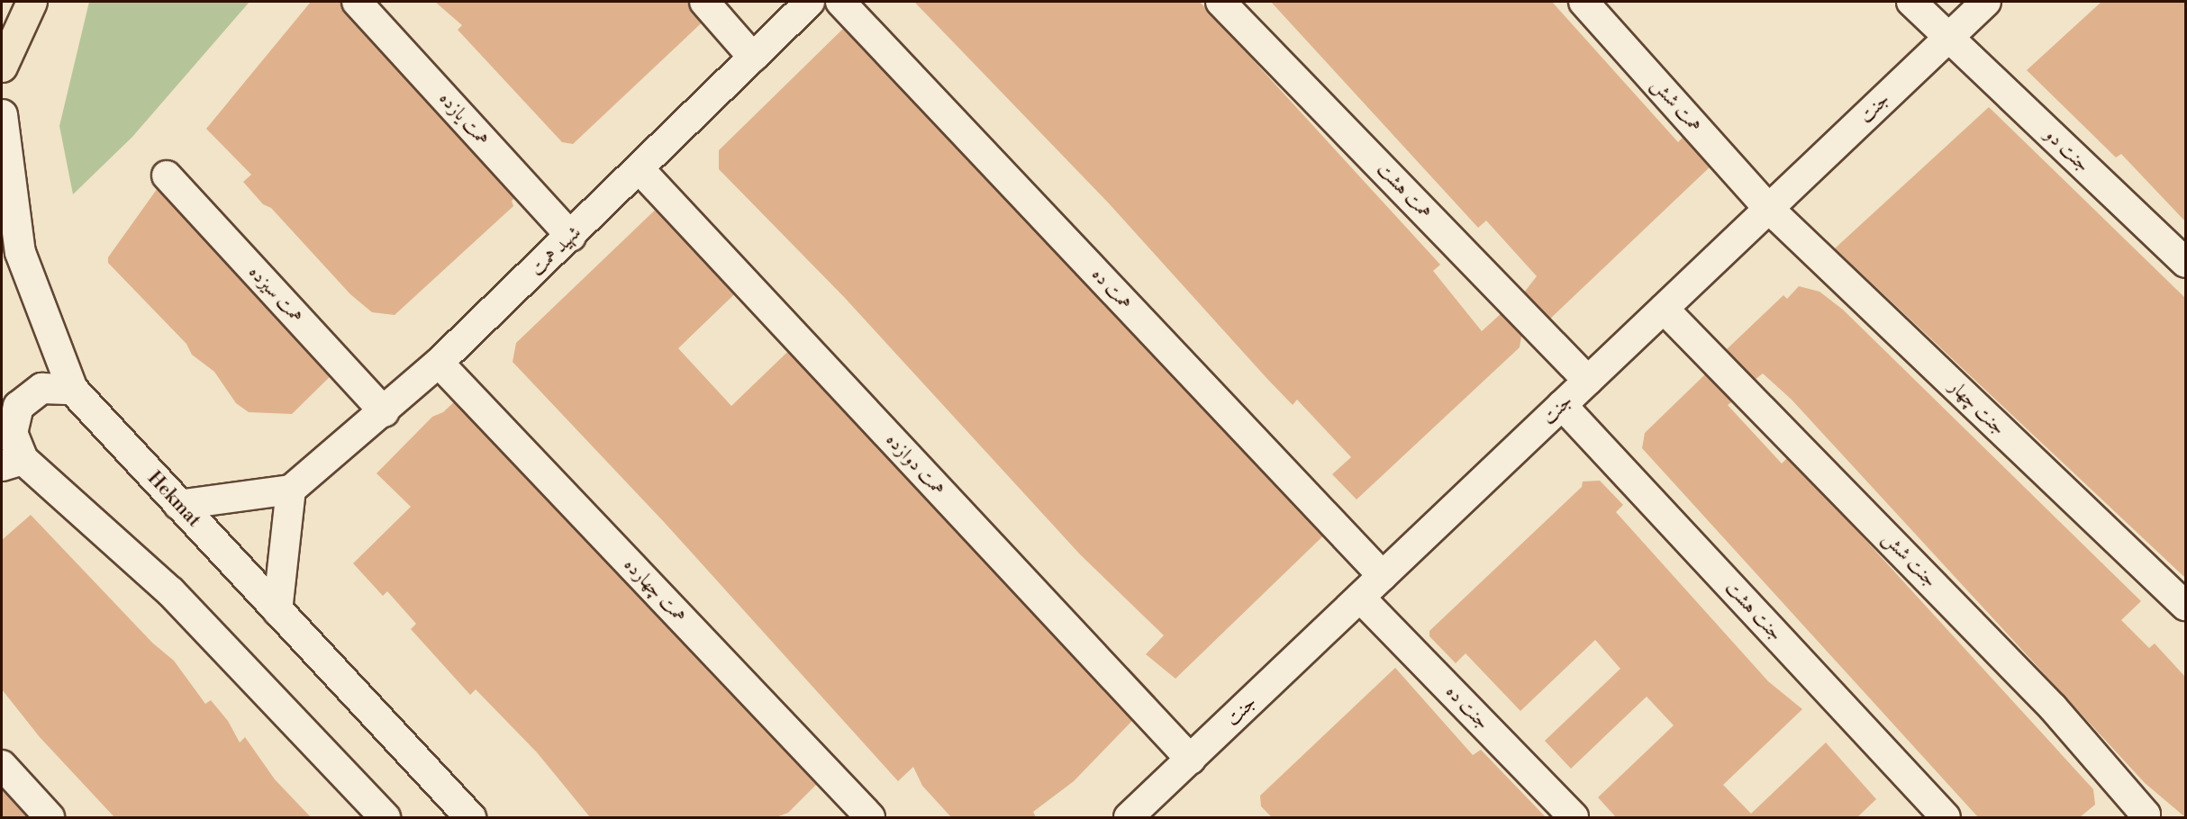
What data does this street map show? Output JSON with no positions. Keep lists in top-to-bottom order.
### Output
{
  "streets": {
    "street": [
      "همت شش",
      "جنت",
      "همت یازده",
      "جنت دو",
      "همت هشت",
      "شهید همت",
      "همت ده",
      "همت سیزده",
      "جنت چهار",
      "همت دوازده",
      "Hekmat",
      "جنت شش",
      "همت چهارده",
      "جنت هشت",
      "جنت ده"
    ]
  },
  "crossings": [
    ["همت شش", "جنت"],
    ["همت شش", "جنت چهار"],
    ["جنت", "جنت دو"],
    ["جنت", "همت هشت"],
    ["جنت", "همت ده"],
    ["جنت", "جنت چهار"],
    ["جنت", "همت دوازده"],
    ["جنت", "جنت شش"],
    ["جنت", "جنت هشت"],
    ["جنت", "جنت ده"],
    ["همت یازده", "شهید همت"],
    ["شهید همت", "همت سیزده"],
    ["شهید همت", "همت دوازده"],
    ["شهید همت", "همت چهارده"]
  ]
}
